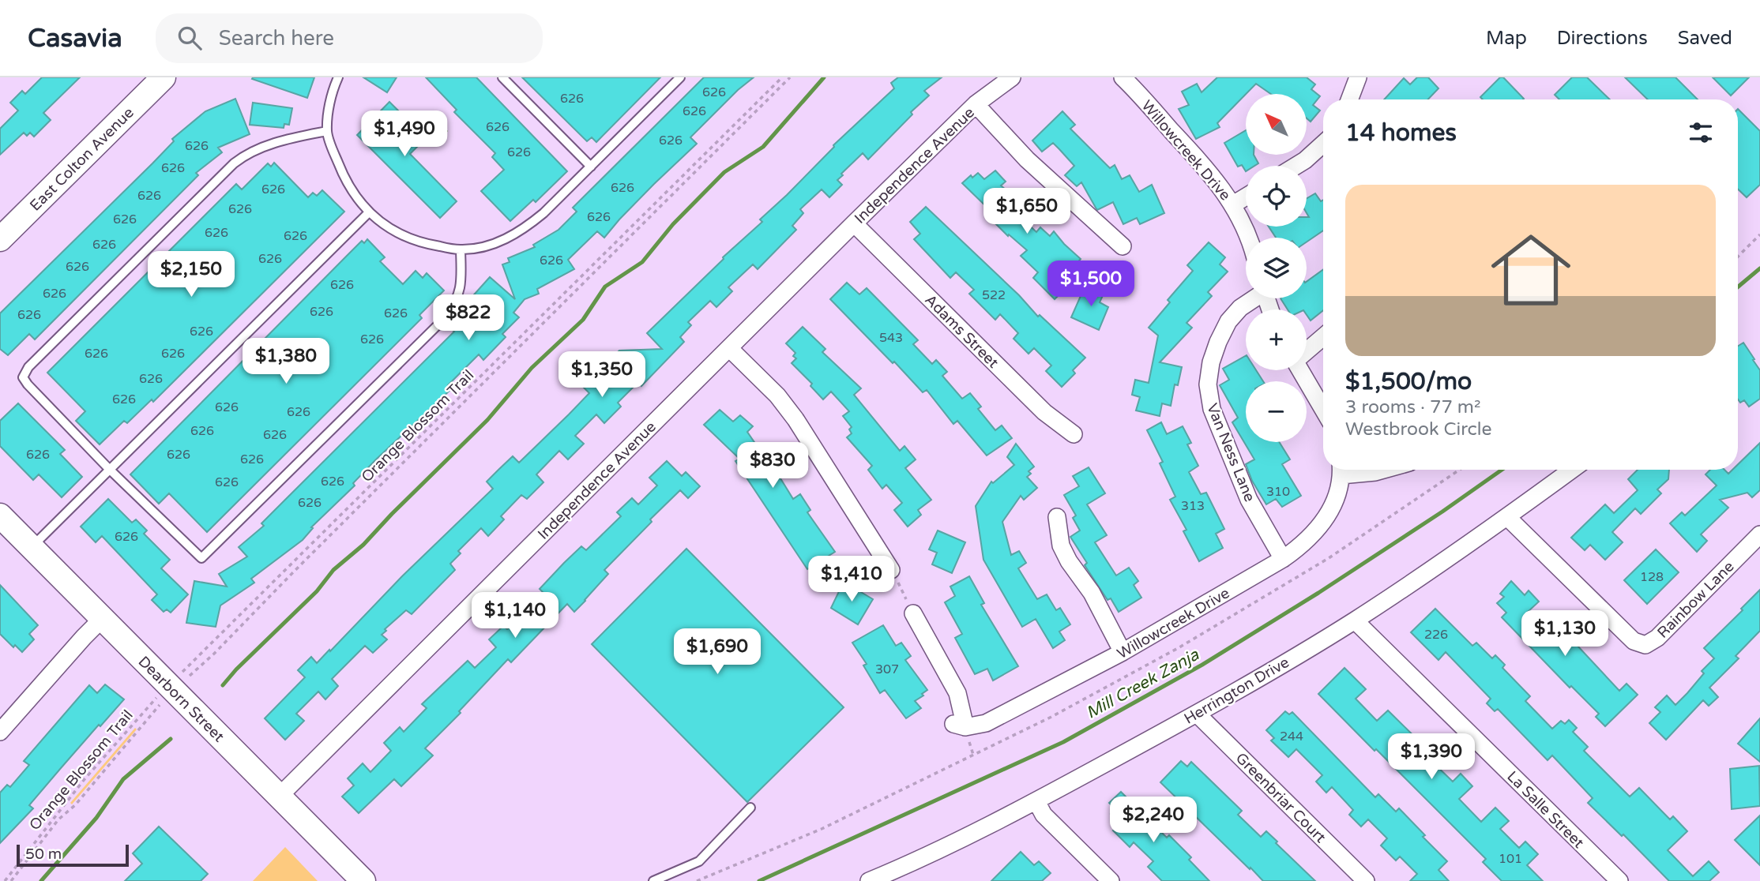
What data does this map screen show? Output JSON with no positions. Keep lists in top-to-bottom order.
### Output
{
  "streets": {
    "street": [
      "Willowcreek Drive",
      "East Colton Avenue",
      "Independence Avenue",
      "Adams Street",
      "Van Ness Lane",
      "Rainbow Lane",
      "Herrington Drive",
      "Dearborn Street",
      "Greenbriar Court",
      "La Salle Street"
    ],
    "path": ["Orange Blossom Trail"]
  },
  "crossings": [
    ["Willowcreek Drive", "Van Ness Lane"],
    ["Independence Avenue", "Adams Street"],
    ["Independence Avenue", "Dearborn Street"],
    ["Rainbow Lane", "Herrington Drive"],
    ["Herrington Drive", "Greenbriar Court"],
    ["Herrington Drive", "La Salle Street"]
  ],
  "water": ["Mill Creek Zanja"],
  "house_numbers": [
    "626",
    "626",
    "626",
    "626",
    "626",
    "626",
    "626",
    "626",
    "626",
    "626",
    "626",
    "626",
    "626",
    "626",
    "626",
    "626",
    "626",
    "626",
    "626",
    "626",
    "626",
    "626",
    "522",
    "626",
    "626",
    "626",
    "626",
    "543",
    "626",
    "626",
    "626",
    "626",
    "626",
    "626",
    "626",
    "626",
    "626",
    "626",
    "626",
    "626",
    "626",
    "626",
    "310",
    "626",
    "313",
    "626",
    "128",
    "226",
    "307",
    "244",
    "101"
  ],
  "scale_bar": "50 m",
  "north": "top left",
  "page": {
    "header": "Casavia",
    "search": "Search here",
    "nav": ["Map", "Directions", "Saved"],
    "map_buttons": ["+", "−"],
    "heading": "14 homes",
    "price": [
      "$1,490",
      "$1,650",
      "$2,150",
      "$1,500",
      "$822",
      "$1,380",
      "$1,350",
      "$830",
      "$1,410",
      "$1,140",
      "$1,130",
      "$1,690",
      "$1,390",
      "$2,240"
    ],
    "list": [
      {
        "name": "$1,500/mo",
        "note": "3 rooms · 77 m² · Westbrook Circle"
      }
    ],
    "scale": "50 m"
  }
}
